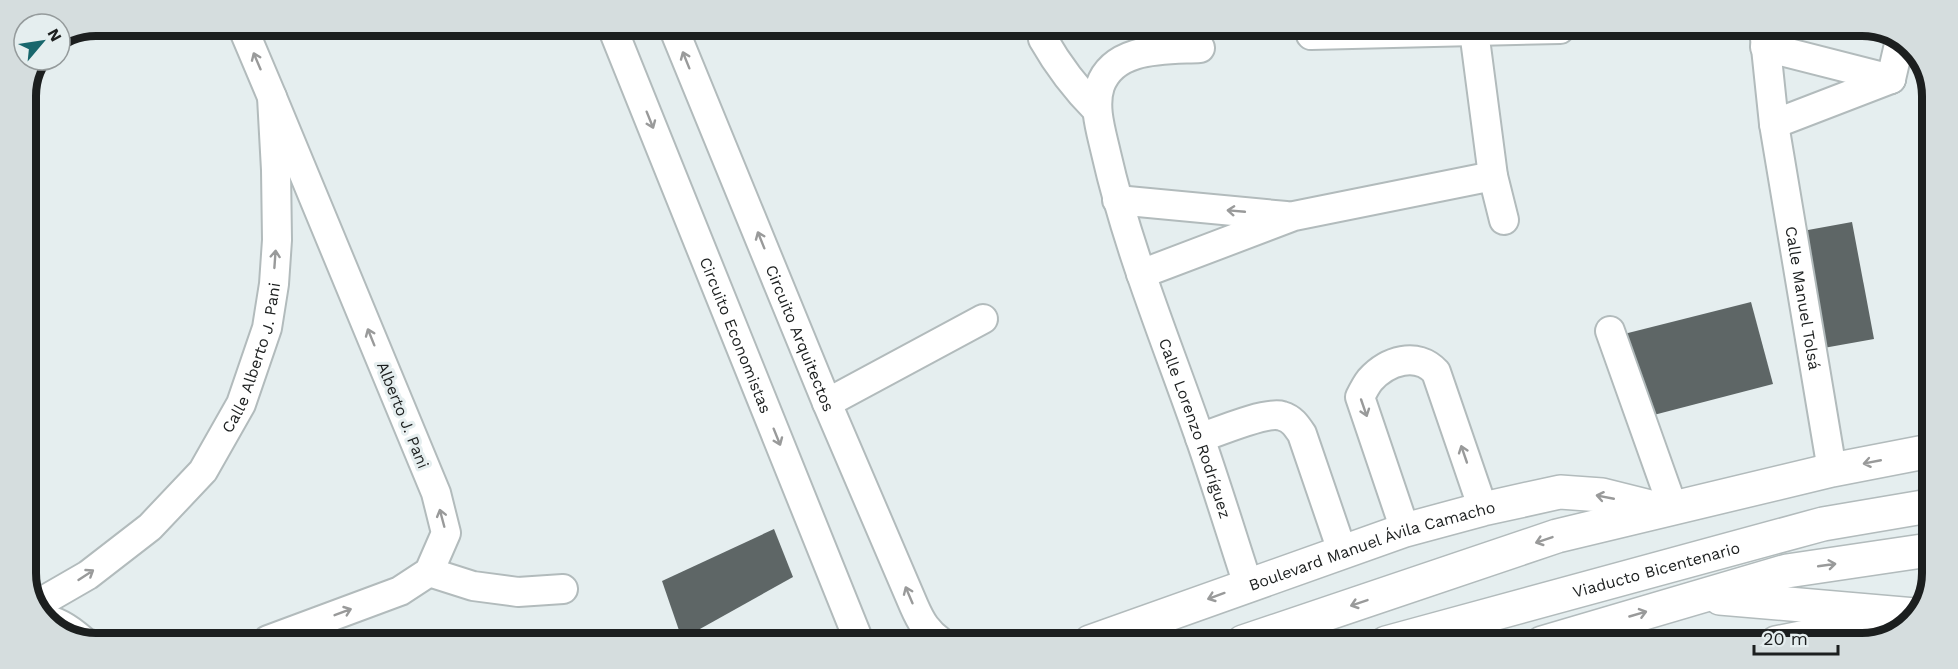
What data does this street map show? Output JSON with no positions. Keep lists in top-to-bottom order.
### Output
{
  "streets": {
    "main road": ["Boulevard Manuel Ávila Camacho", "Viaducto Bicentenario"],
    "street": [
      "Calle Manuel Tolsá",
      "Circuito Economistas",
      "Circuito Arquitectos",
      "Calle Alberto J. Pani",
      "Alberto J. Pani",
      "Calle Lorenzo Rodríguez"
    ]
  },
  "crossings": [
    ["Calle Manuel Tolsá", "Boulevard Manuel Ávila Camacho"],
    ["Calle Alberto J. Pani", "Alberto J. Pani"],
    ["Calle Lorenzo Rodríguez", "Boulevard Manuel Ávila Camacho"]
  ],
  "one_way": [
    "Circuito Economistas",
    "Circuito Arquitectos",
    "Calle Alberto J. Pani",
    "Alberto J. Pani"
  ],
  "scale_bar": "20 m",
  "north": "top right"
}
